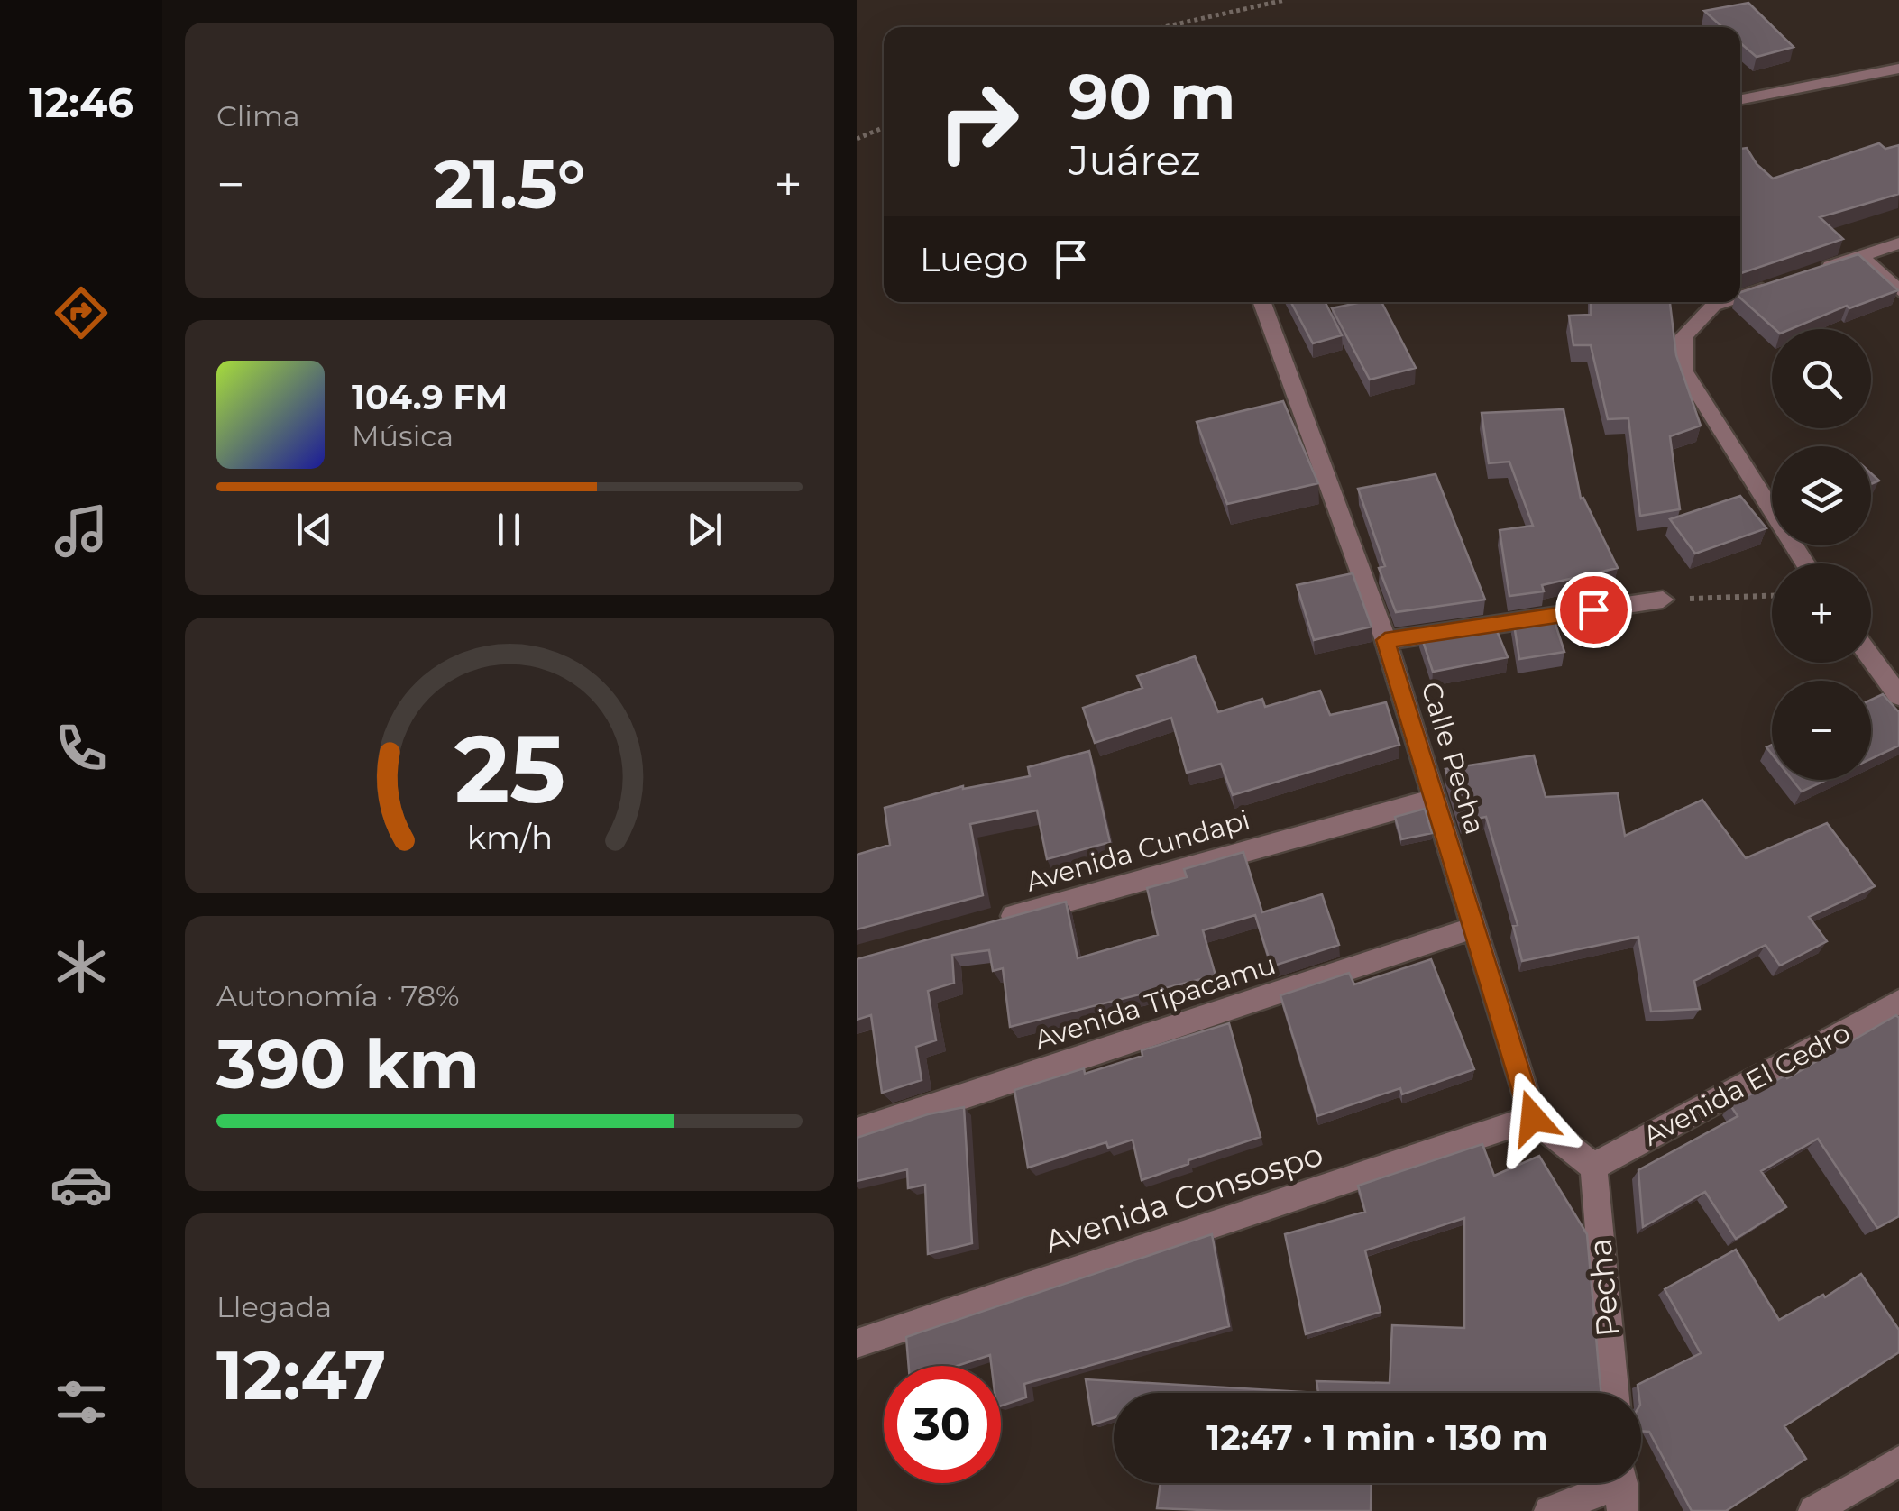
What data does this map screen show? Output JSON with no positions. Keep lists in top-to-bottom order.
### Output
{
  "streets": {
    "street": [
      "Calle Pecha",
      "Avenida Cundapi",
      "Avenida Tipacamu",
      "Avenida El Cedro",
      "Avenida Consospo",
      "Pecha"
    ]
  },
  "crossings": [
    ["Calle Pecha", "Avenida Cundapi"],
    ["Calle Pecha", "Avenida Tipacamu"],
    ["Calle Pecha", "Avenida Consospo"],
    ["Avenida El Cedro", "Pecha"]
  ],
  "page": {
    "tabs": "12:46",
    "tile": [
      "Clima",
      ["Autonomía · 78%", "390 km"],
      ["Llegada", "12:47"]
    ],
    "turn": ["90 m", "Juárez"],
    "heat": ["−", "21.5°", "+"],
    "then": "Luego",
    "map_buttons": ["+", "−"],
    "song": ["104.9 FM", "Música"],
    "limit": "30",
    "trip": "12:47 · 1 min · 130 m",
    "gauge": ["25", "km/h"]
  }
}
